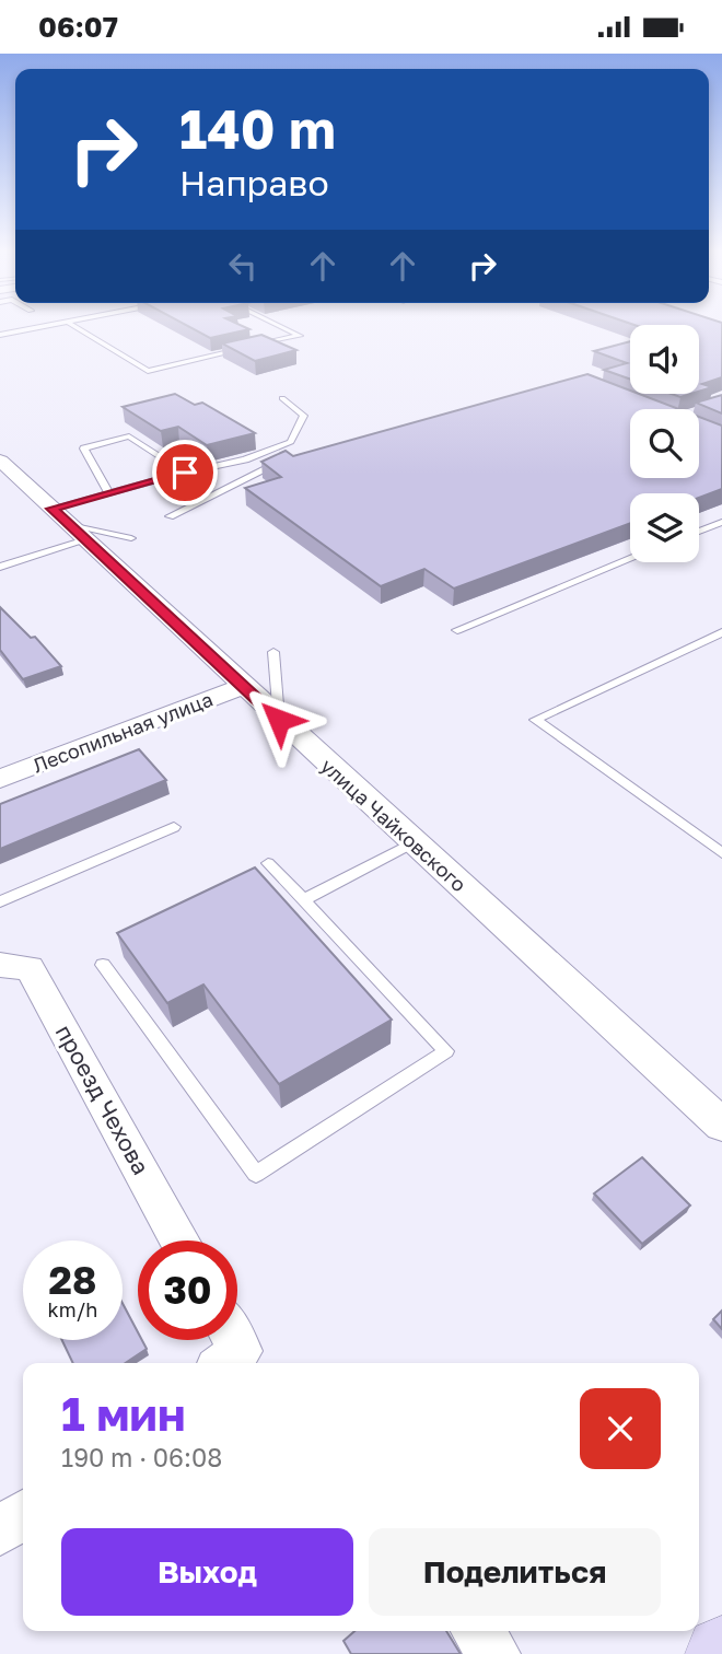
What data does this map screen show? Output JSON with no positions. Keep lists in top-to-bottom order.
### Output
{
  "streets": {
    "street": ["Лесопильная улица", "улица Чайковского", "проезд Чехова"]
  },
  "crossings": [
    ["Лесопильная улица", "улица Чайковского"]
  ],
  "page": {
    "status": "06:07",
    "turn": ["140 m", "Направо"],
    "speed": "28 km/h",
    "limit": "30",
    "heading": ["1 мин", "190 m · 06:08"],
    "buttons": ["Выход", "Поделиться"]
  }
}
